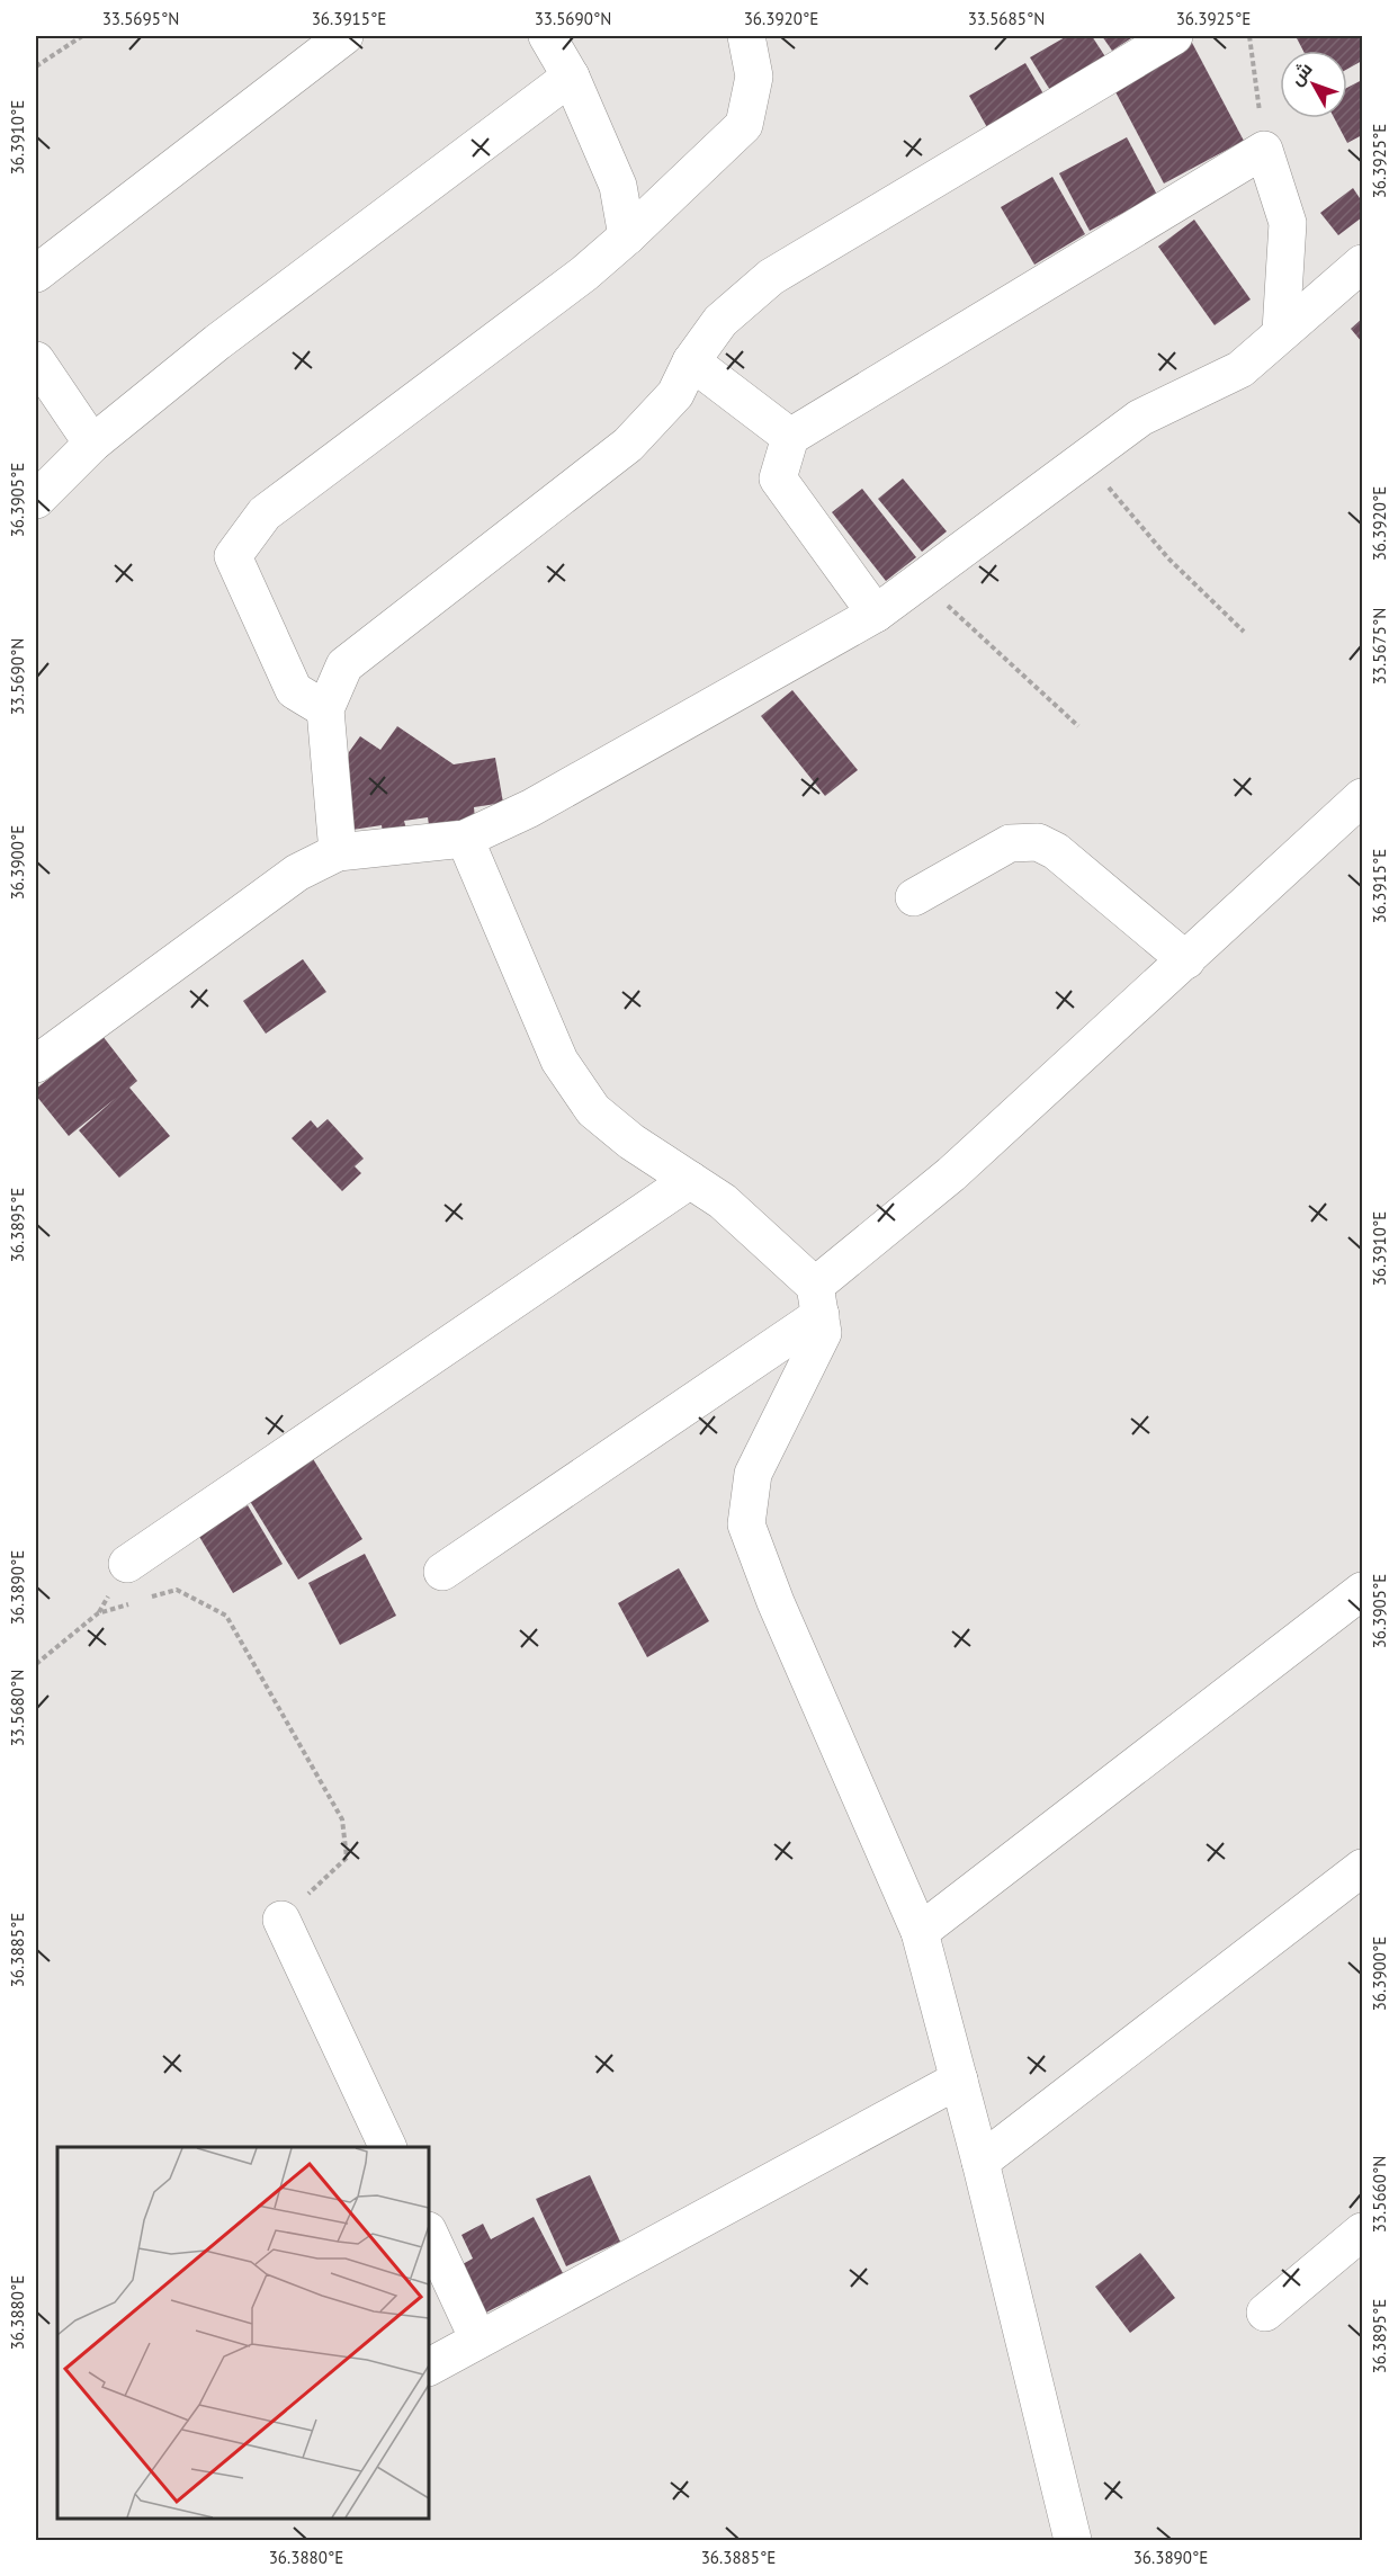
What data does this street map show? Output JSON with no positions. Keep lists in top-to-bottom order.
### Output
{
  "north": "top left",
  "coordinates": [
    "33.5695°N",
    "36.3915°E",
    "33.5690°N",
    "36.3920°E",
    "33.5685°N",
    "36.3925°E",
    "36.3910°E",
    "36.3905°E",
    "33.5675°N",
    "36.3900°E",
    "36.3895°E",
    "36.3890°E",
    "33.5680°N",
    "36.3885°E",
    "33.5660°N",
    "36.3880°E"
  ]
}
